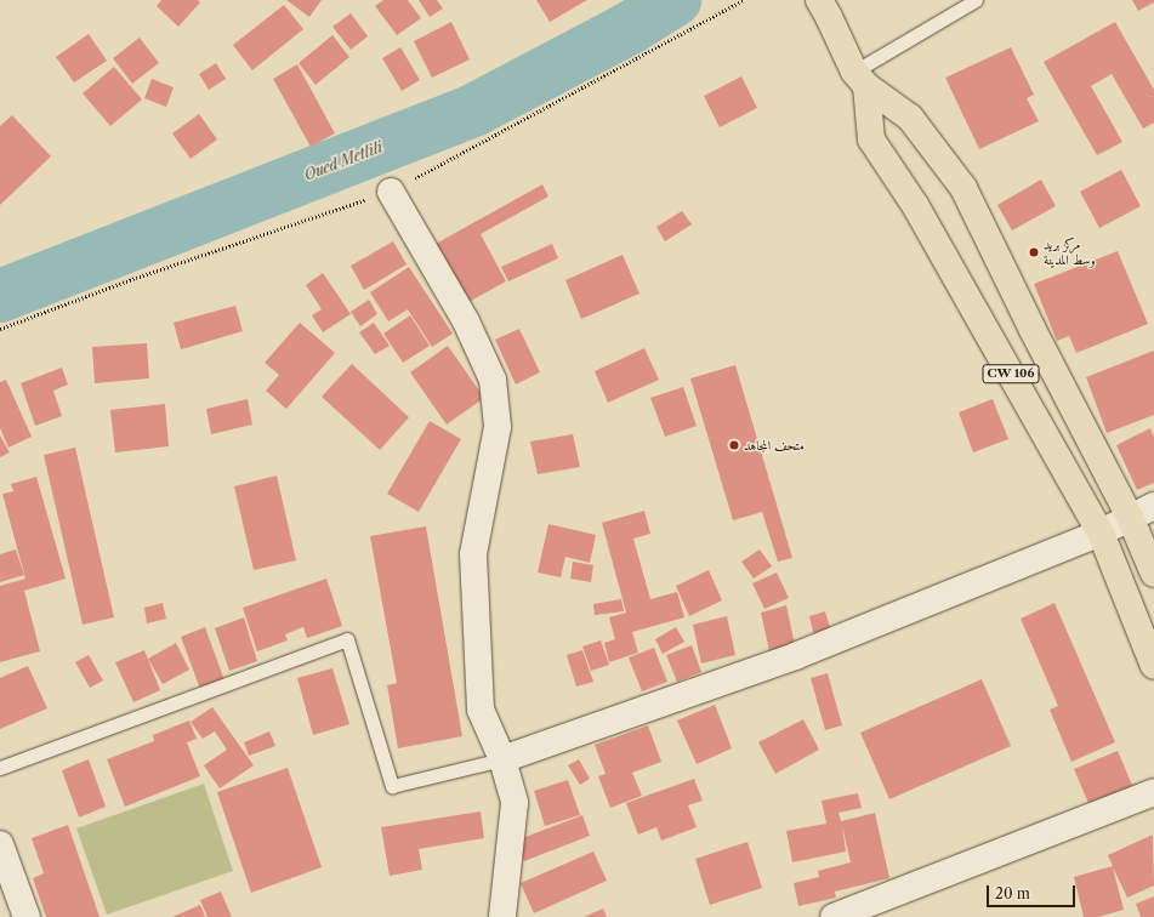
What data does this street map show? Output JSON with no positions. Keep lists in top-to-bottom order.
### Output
{
  "streets": {
    "main road": ["CW 106"]
  },
  "water": ["Oued Metlili"],
  "places": ["مركز بريد وسط المدينة", "متحف المجاهد"],
  "scale_bar": "20 m"
}
